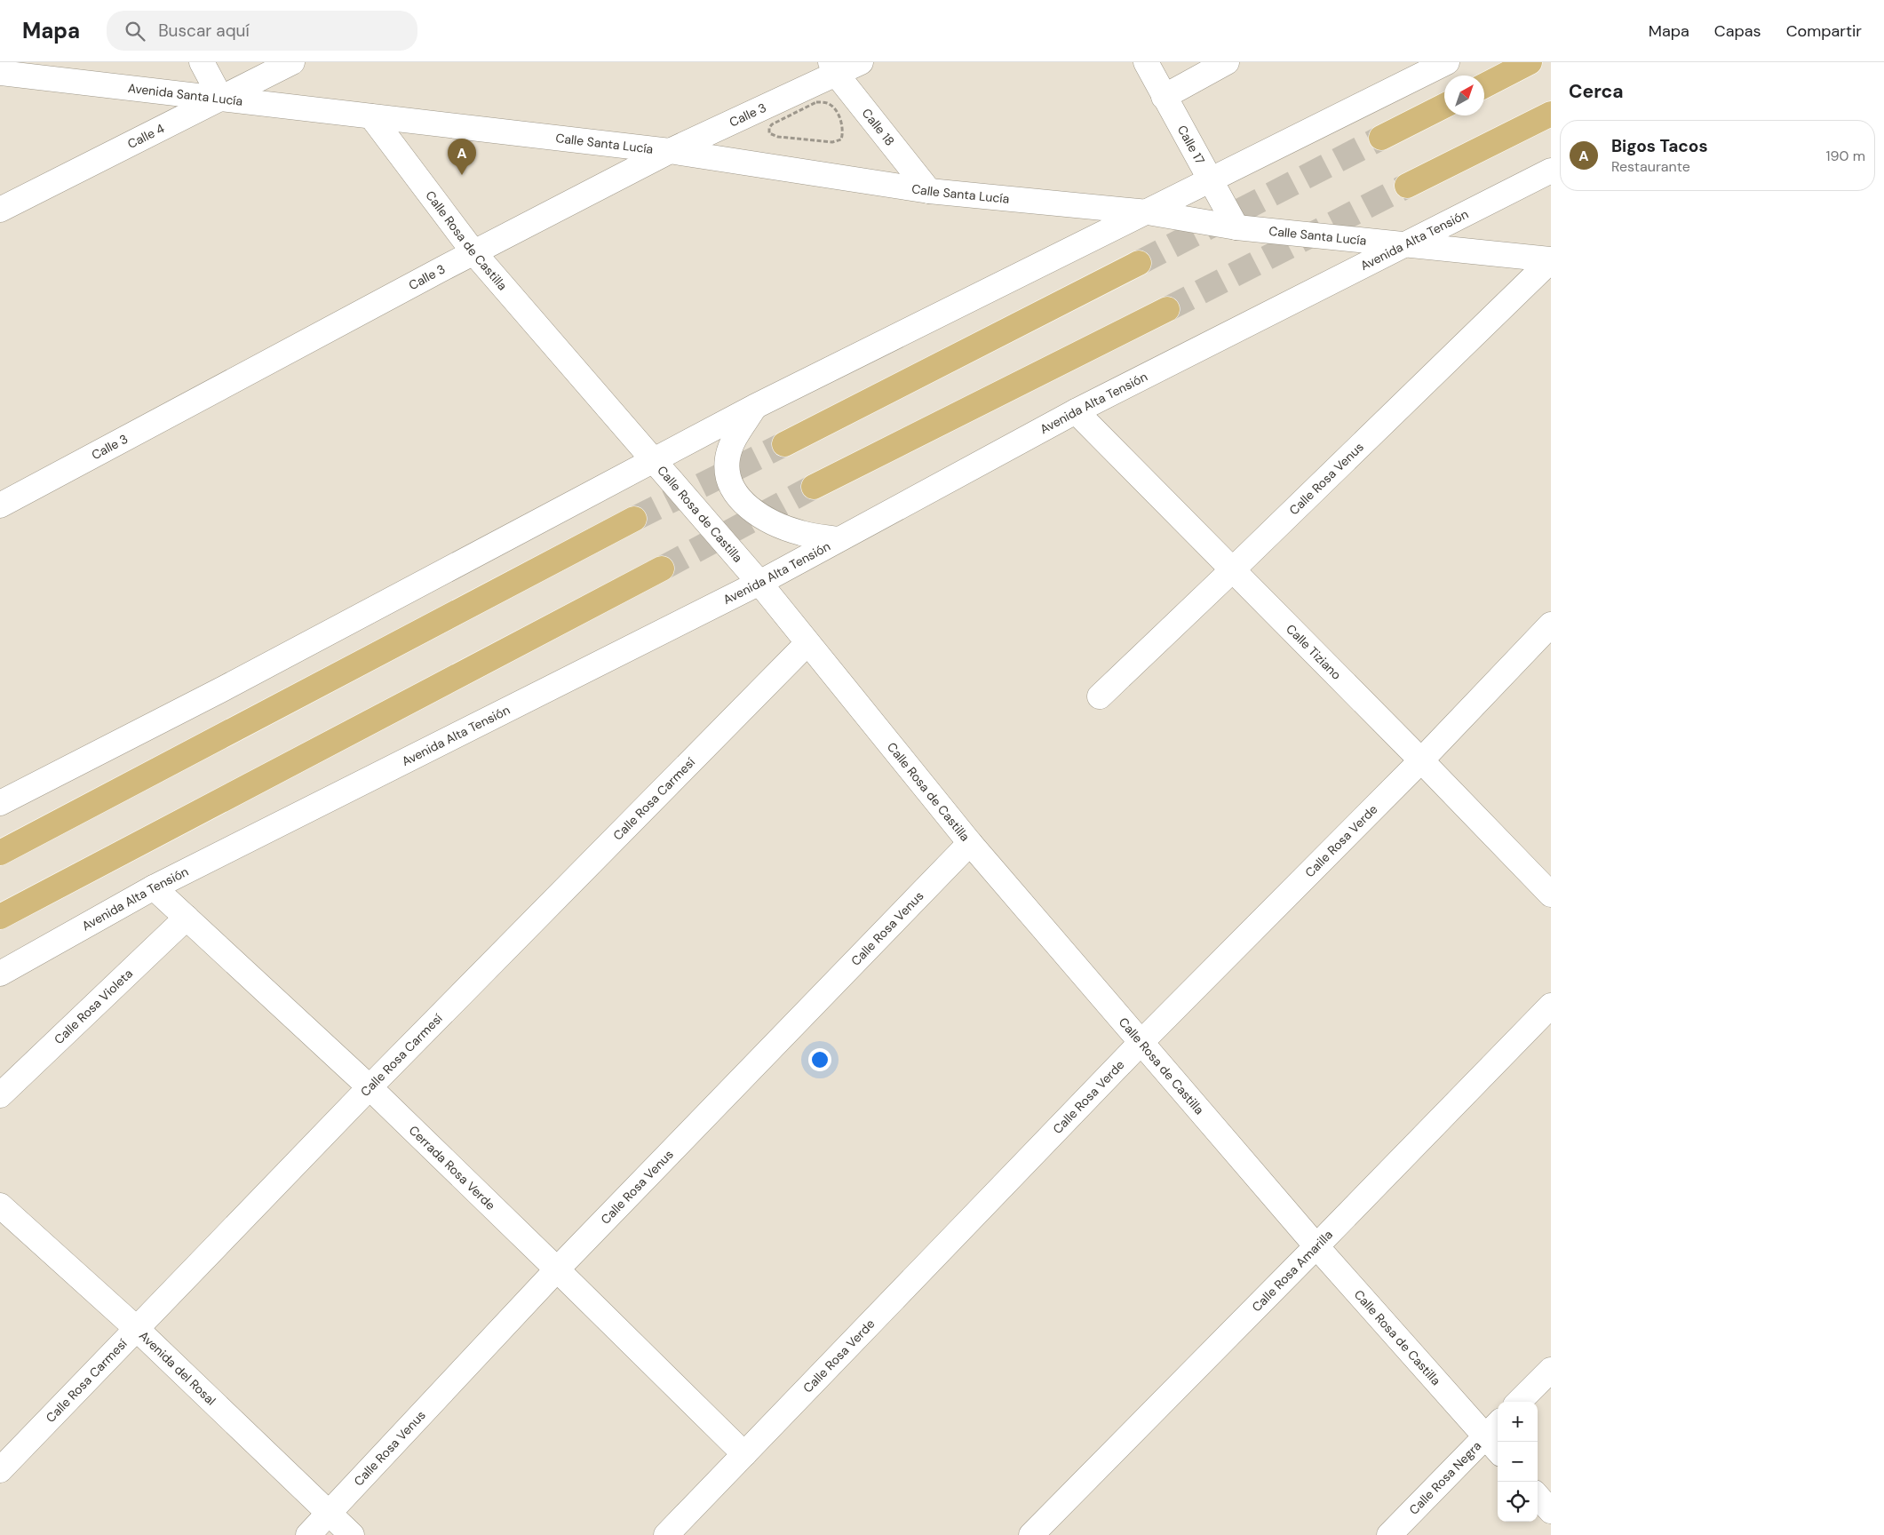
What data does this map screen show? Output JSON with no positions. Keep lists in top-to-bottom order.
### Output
{
  "streets": {
    "street": [
      "Avenida Santa Lucía",
      "Calle 3",
      "Calle 18",
      "Calle 4",
      "Calle Santa Lucía",
      "Calle 17",
      "Calle Rosa de Castilla",
      "Avenida Alta Tensión",
      "Calle Rosa Venus",
      "Calle Tiziano",
      "Calle Rosa Carmesí",
      "Calle Rosa Verde",
      "Calle Rosa Violeta",
      "Cerrada Rosa Verde",
      "Calle Rosa Amarilla",
      "Avenida del Rosal",
      "Calle Rosa Negra"
    ]
  },
  "crossings": [
    ["Avenida Santa Lucía", "Calle 4"],
    ["Avenida Santa Lucía", "Calle Santa Lucía"],
    ["Avenida Santa Lucía", "Calle Rosa de Castilla"],
    ["Calle 3", "Calle 18"],
    ["Calle 3", "Calle Santa Lucía"],
    ["Calle 3", "Calle Rosa de Castilla"],
    ["Calle 18", "Calle Santa Lucía"],
    ["Calle Santa Lucía", "Calle 17"],
    ["Calle Santa Lucía", "Calle Rosa de Castilla"],
    ["Calle Santa Lucía", "Avenida Alta Tensión"],
    ["Calle Santa Lucía", "Calle Rosa Venus"],
    ["Calle Rosa de Castilla", "Avenida Alta Tensión"],
    ["Calle Rosa de Castilla", "Calle Rosa Venus"],
    ["Calle Rosa de Castilla", "Calle Rosa Carmesí"],
    ["Calle Rosa de Castilla", "Calle Rosa Verde"],
    ["Calle Rosa de Castilla", "Calle Rosa Amarilla"],
    ["Calle Rosa de Castilla", "Calle Rosa Negra"],
    ["Avenida Alta Tensión", "Calle Tiziano"],
    ["Avenida Alta Tensión", "Cerrada Rosa Verde"],
    ["Calle Rosa Venus", "Calle Tiziano"],
    ["Calle Rosa Venus", "Cerrada Rosa Verde"],
    ["Calle Rosa Venus", "Avenida del Rosal"],
    ["Calle Tiziano", "Calle Rosa Verde"],
    ["Calle Rosa Carmesí", "Cerrada Rosa Verde"],
    ["Calle Rosa Carmesí", "Avenida del Rosal"],
    ["Calle Rosa Verde", "Cerrada Rosa Verde"],
    ["Calle Rosa Violeta", "Cerrada Rosa Verde"]
  ],
  "north": "top right",
  "page": {
    "header": "Mapa",
    "search": "Buscar aquí",
    "nav": ["Mapa", "Capas", "Compartir"],
    "heading": "Cerca",
    "list": [
      {
        "mark": "A",
        "name": "Bigos Tacos",
        "note": "Restaurante",
        "value": "190 m"
      }
    ],
    "pins": "A",
    "map_buttons": ["+", "−"]
  }
}
